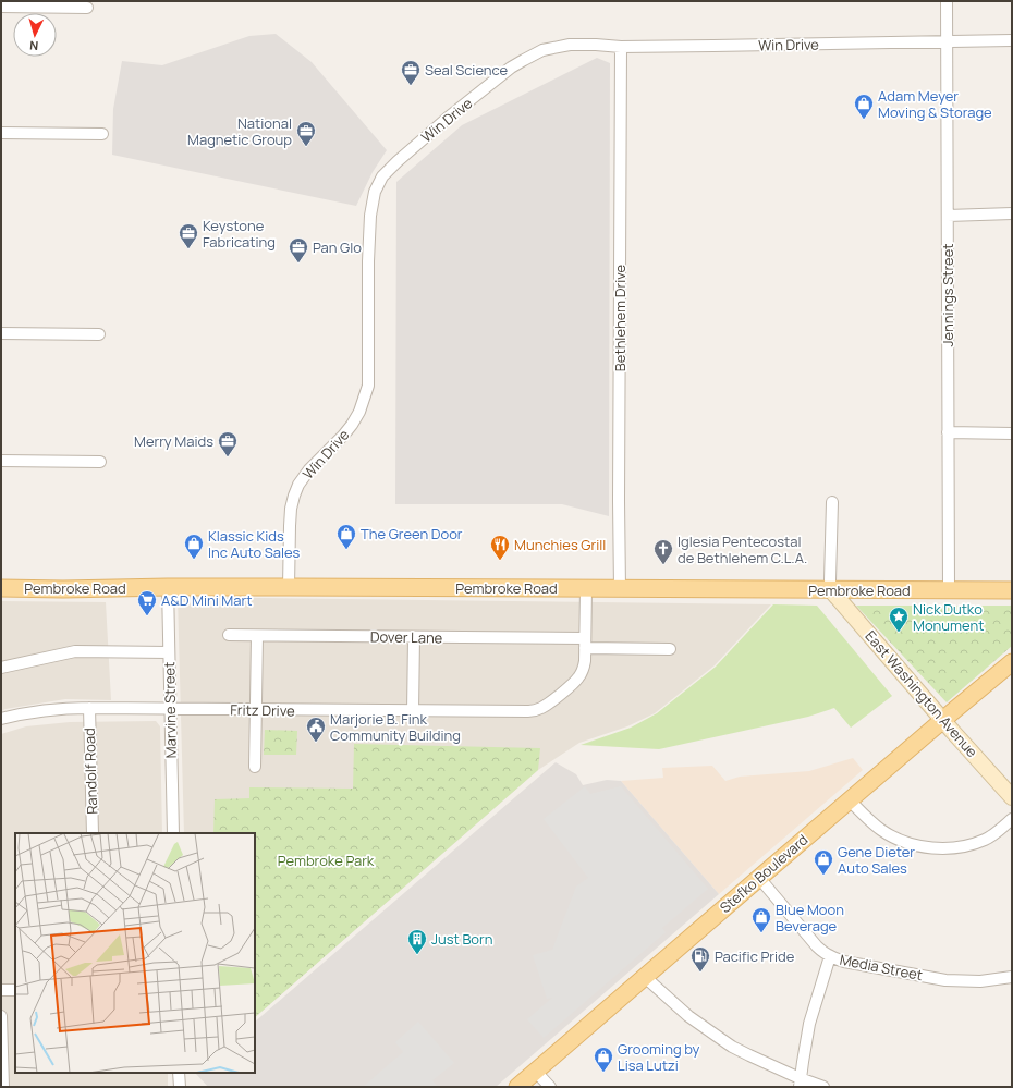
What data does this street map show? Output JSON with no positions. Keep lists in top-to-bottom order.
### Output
{
  "streets": {
    "main road": ["Pembroke Road", "Stefko Boulevard"],
    "street": [
      "Win Drive",
      "Jennings Street",
      "Bethlehem Drive",
      "Dover Lane",
      "East Washington Avenue",
      "Marvine Street",
      "Fritz Drive",
      "Randolf Road",
      "Media Street"
    ]
  },
  "crossings": [
    ["Win Drive", "Jennings Street"],
    ["Win Drive", "Bethlehem Drive"],
    ["Win Drive", "Pembroke Road"],
    ["Jennings Street", "Pembroke Road"],
    ["Bethlehem Drive", "Pembroke Road"],
    ["Pembroke Road", "East Washington Avenue"],
    ["Pembroke Road", "Marvine Street"],
    ["Pembroke Road", "Fritz Drive"],
    ["Dover Lane", "Fritz Drive"],
    ["East Washington Avenue", "Stefko Boulevard"],
    ["Marvine Street", "Fritz Drive"],
    ["Fritz Drive", "Randolf Road"],
    ["Stefko Boulevard", "Media Street"]
  ],
  "parks": ["Pembroke Park"],
  "places": {
    "office": [
      "Seal Science",
      "National Magnetic Group",
      "Keystone Fabricating",
      "Pan Glo",
      "Merry Maids"
    ],
    "shop": [
      "Adam Meyer Moving & Storage",
      "The Green Door",
      "Klassic Kids Inc Auto Sales",
      "Gene Dieter Auto Sales",
      "Blue Moon Beverage",
      "Grooming by Lisa Lutzi"
    ],
    "restaurant": ["Munchies Grill"],
    "church": ["Iglesia Pentecostal de Bethlehem C.L.A."],
    "supermarket": ["A&D Mini Mart"],
    "place": ["Nick Dutko Monument"],
    "public building": ["Marjorie B. Fink Community Building"],
    "building": ["Just Born"],
    "fuel station": ["Pacific Pride"]
  },
  "north": "bottom"
}
